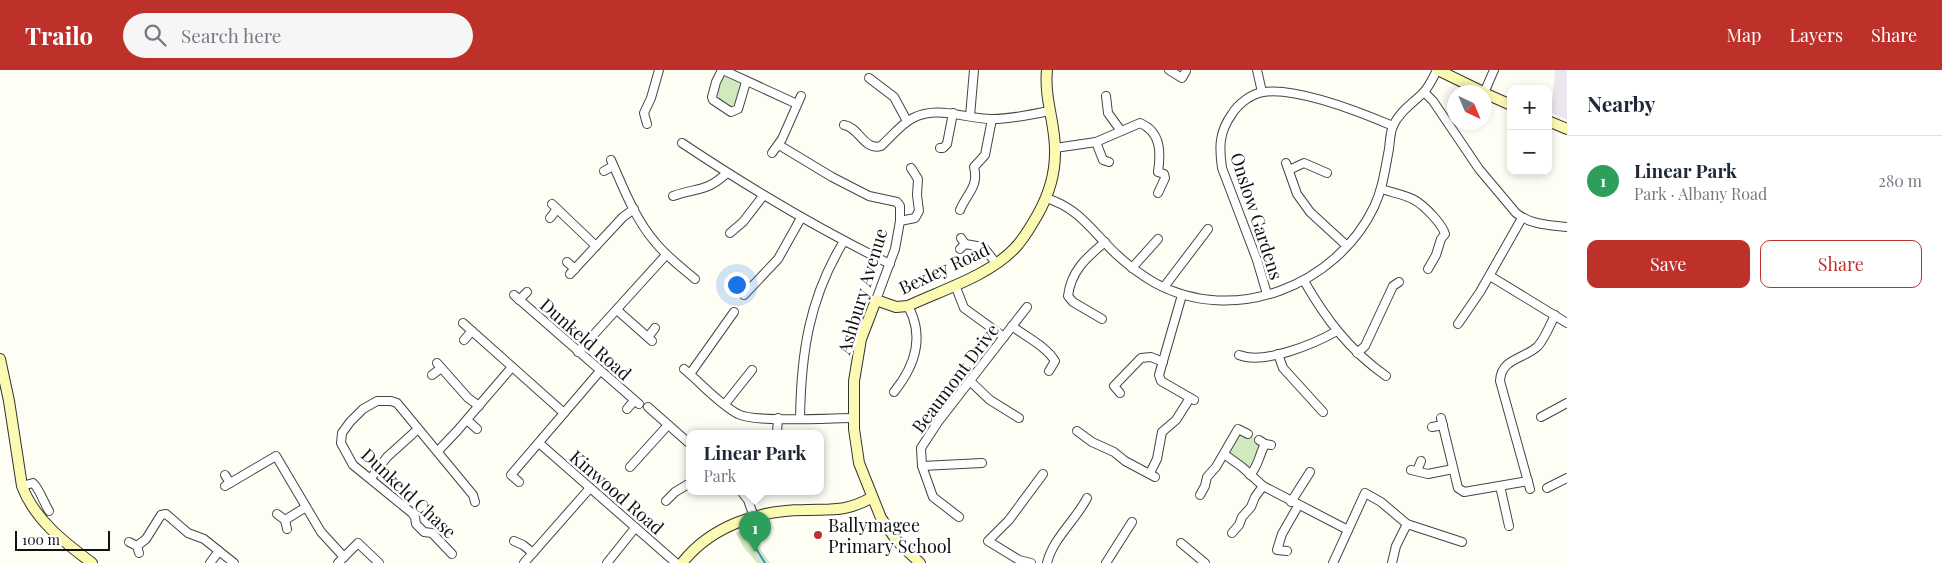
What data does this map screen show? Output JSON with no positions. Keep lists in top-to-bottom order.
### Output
{
  "streets": {
    "street": [
      "Onslow Gardens",
      "Bexley Road",
      "Ashbury Avenue",
      "Dunkeld Road",
      "Beaumont Drive",
      "Kinwood Road",
      "Dunkeld Chase"
    ]
  },
  "crossings": [
    ["Bexley Road", "Ashbury Avenue"]
  ],
  "places": ["Ballymagee Primary School"],
  "scale_bar": "100 m",
  "north": "bottom right",
  "page": {
    "header": "Trailo",
    "search": "Search here",
    "nav": ["Map", "Layers", "Share"],
    "heading": "Nearby",
    "map_buttons": ["+", "−"],
    "list": [
      {
        "mark": "1",
        "name": "Linear Park",
        "note": "Park · Albany Road",
        "value": "280 m"
      }
    ],
    "buttons": ["Save", "Share"],
    "popup": ["Linear Park", "Park"],
    "pins": "1",
    "scale": "100 m"
  }
}
